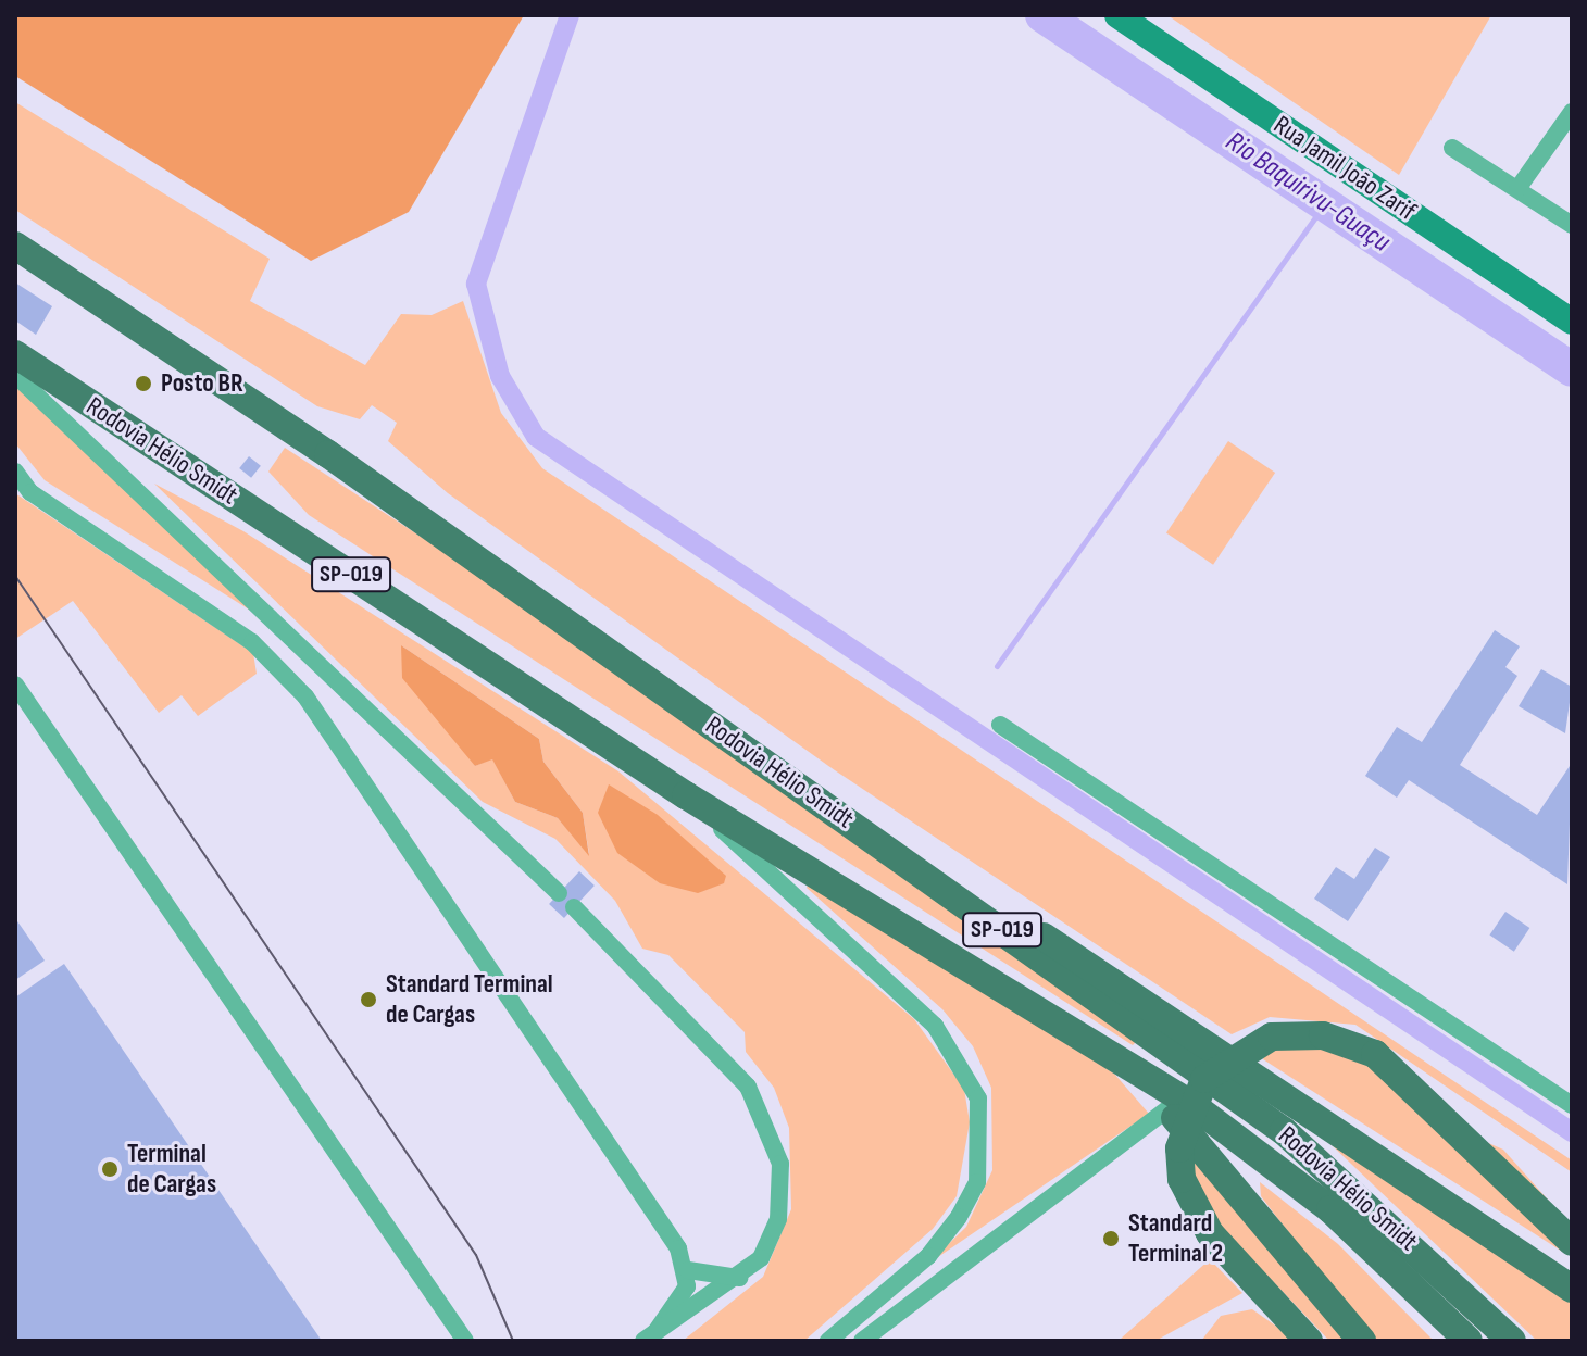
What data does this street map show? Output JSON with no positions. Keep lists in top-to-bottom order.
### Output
{
  "streets": {
    "main road": ["Rua Jamil João Zarif", "Rodovia Hélio Smidt", "SP-019"]
  },
  "water": ["Rio Baquirivu-Guaçu"],
  "places": [
    "Posto BR",
    "Standard Terminal de Cargas",
    "Terminal de Cargas",
    "Standard Terminal 2"
  ]
}
